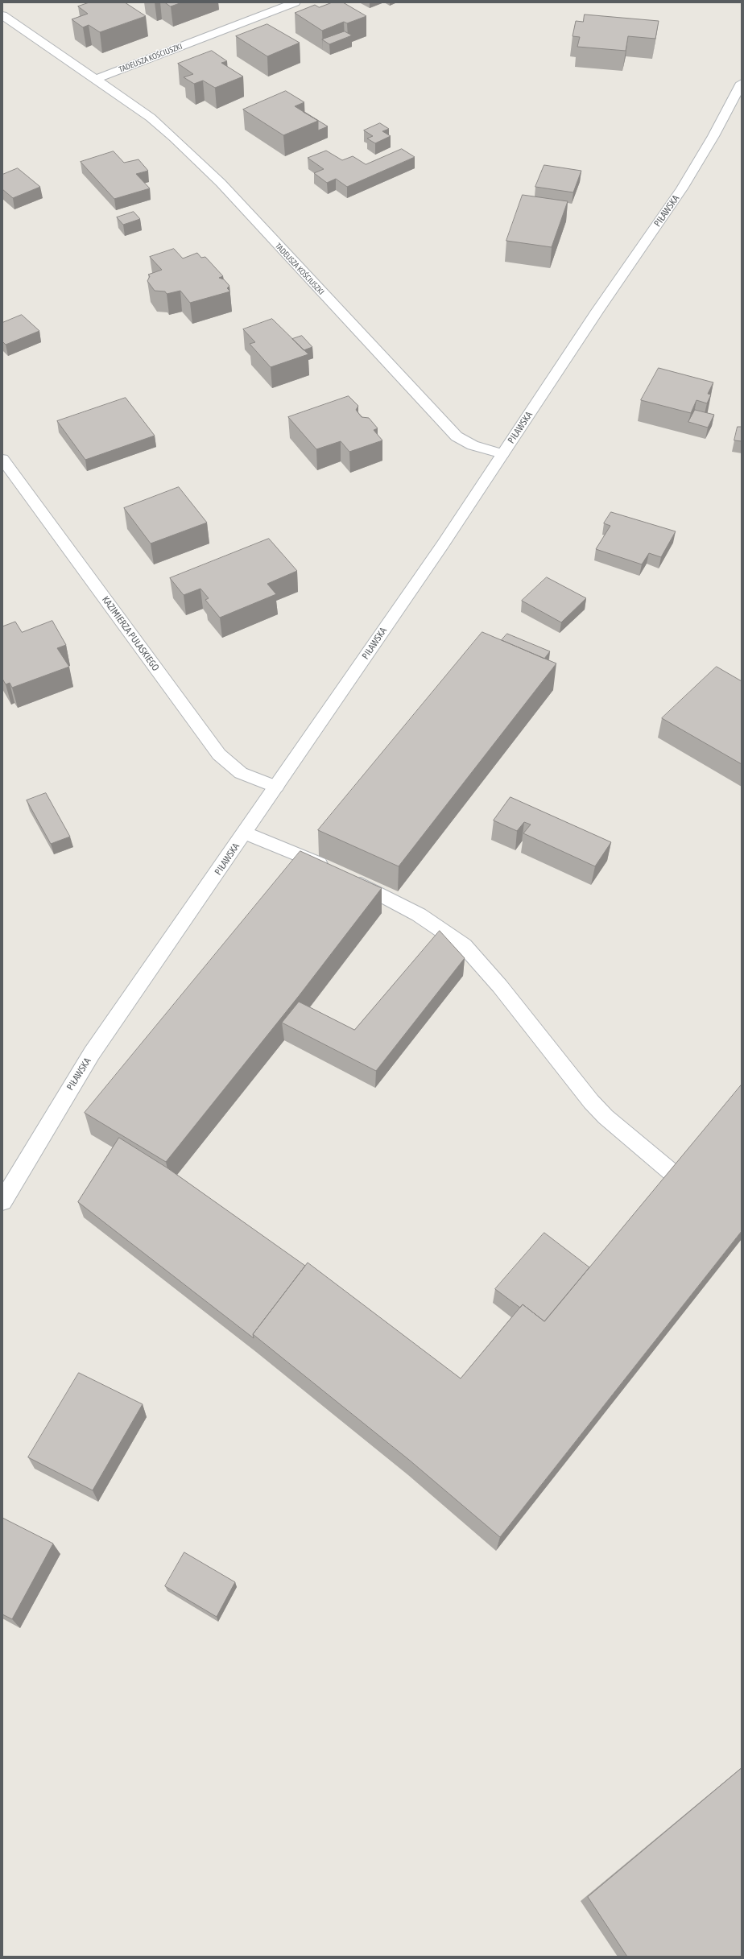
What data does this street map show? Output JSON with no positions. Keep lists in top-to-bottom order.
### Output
{
  "streets": {
    "street": ["TADEUSZA KOŚCIUSZKI", "PIŁAWSKA", "KAZIMIERZA PUŁASKIEGO"]
  },
  "crossings": [
    ["TADEUSZA KOŚCIUSZKI", "PIŁAWSKA"],
    ["PIŁAWSKA", "KAZIMIERZA PUŁASKIEGO"]
  ]
}
